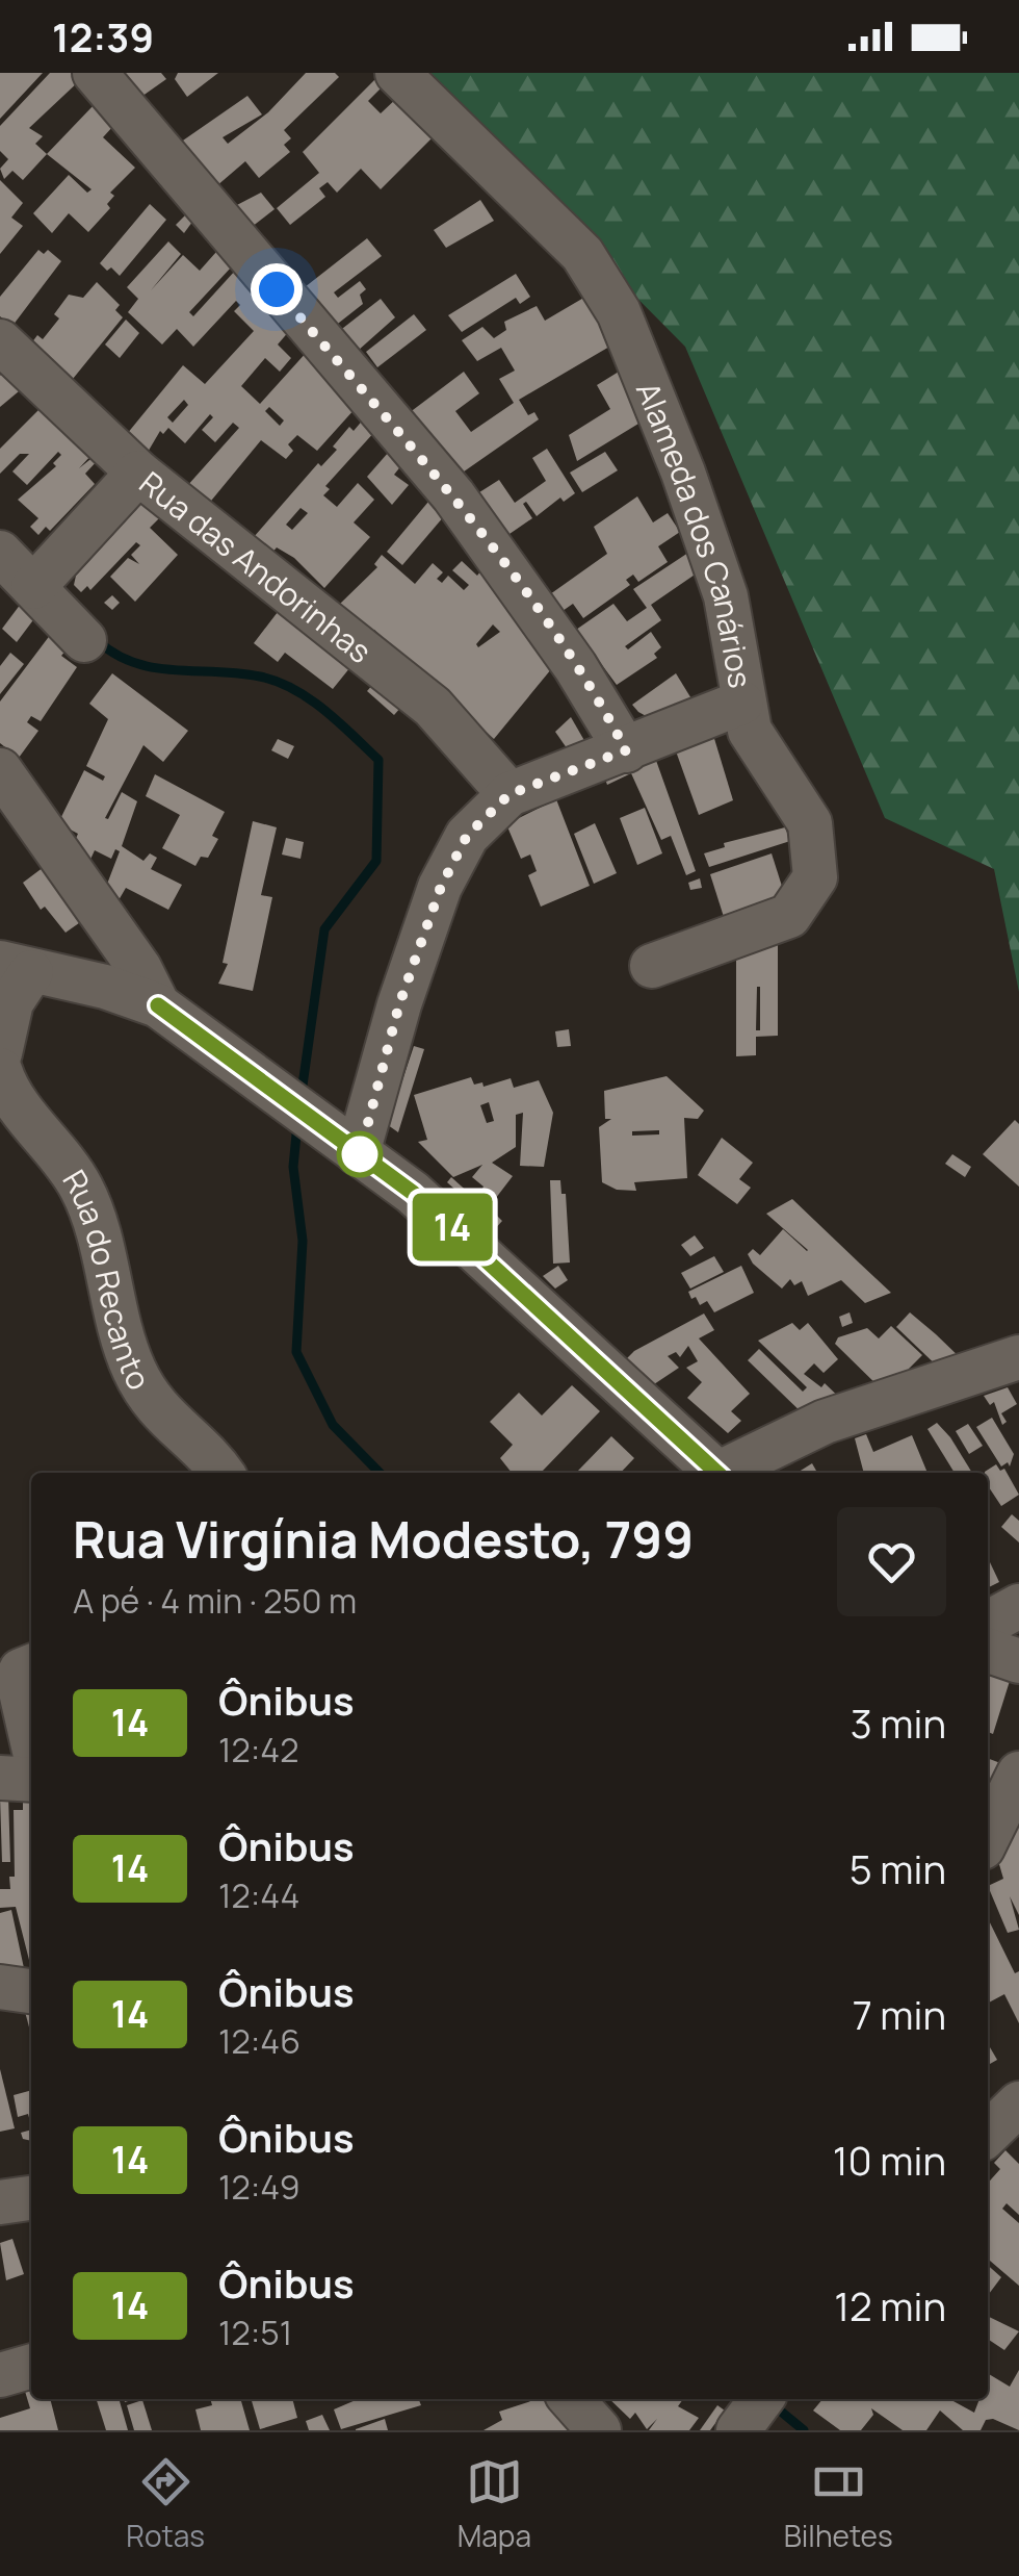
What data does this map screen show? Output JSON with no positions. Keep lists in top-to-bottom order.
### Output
{
  "streets": {
    "street": ["Alameda dos Canários", "Rua das Andorinhas", "Rua do Recanto"]
  },
  "lines": ["bus line 14"],
  "page": {
    "status": "12:39",
    "on_map": "14",
    "heading": ["Rua Virgínia Modesto, 799", "A pé · 4 min · 250 m"],
    "list": [
      {
        "mark": "14",
        "name": "Ônibus",
        "note": "12:42",
        "value": "3 min"
      },
      {
        "mark": "14",
        "name": "Ônibus",
        "note": "12:44",
        "value": "5 min"
      },
      {
        "mark": "14",
        "name": "Ônibus",
        "note": "12:46",
        "value": "7 min"
      },
      {
        "mark": "14",
        "name": "Ônibus",
        "note": "12:49",
        "value": "10 min"
      },
      {
        "mark": "14",
        "name": "Ônibus",
        "note": "12:51",
        "value": "12 min"
      }
    ],
    "tabs": ["Rotas", "Mapa", "Bilhetes"]
  }
}
